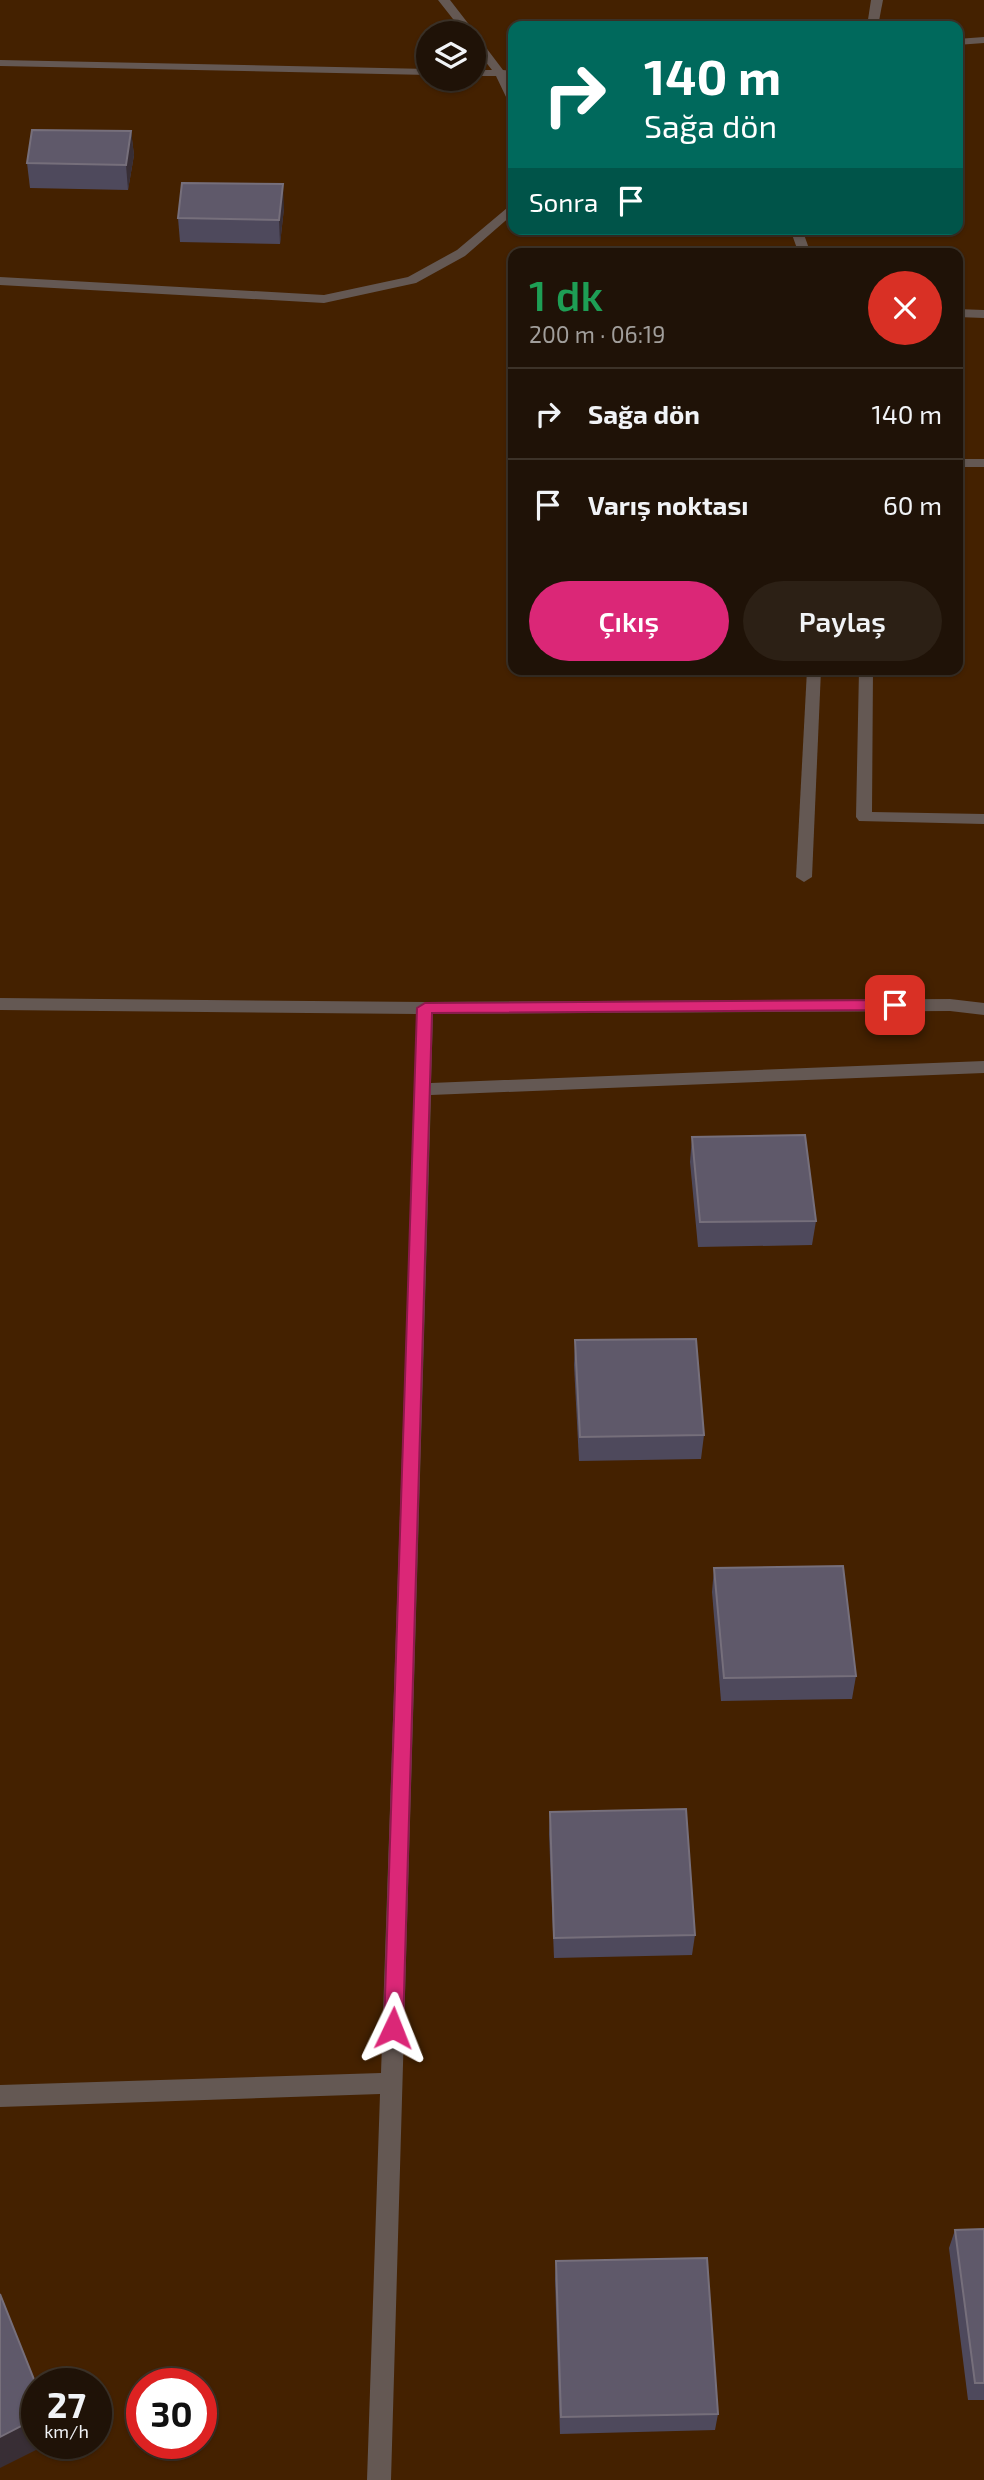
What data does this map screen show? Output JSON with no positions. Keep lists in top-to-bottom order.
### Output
{
  "page": {
    "turn": ["140 m", "Sağa dön"],
    "then": "Sonra",
    "heading": ["1 dk", "200 m · 06:19"],
    "list": [
      {
        "name": "Sağa dön",
        "value": "140 m"
      },
      {
        "name": "Varış noktası",
        "value": "60 m"
      }
    ],
    "buttons": ["Çıkış", "Paylaş"],
    "speed": "27 km/h",
    "limit": "30"
  }
}
